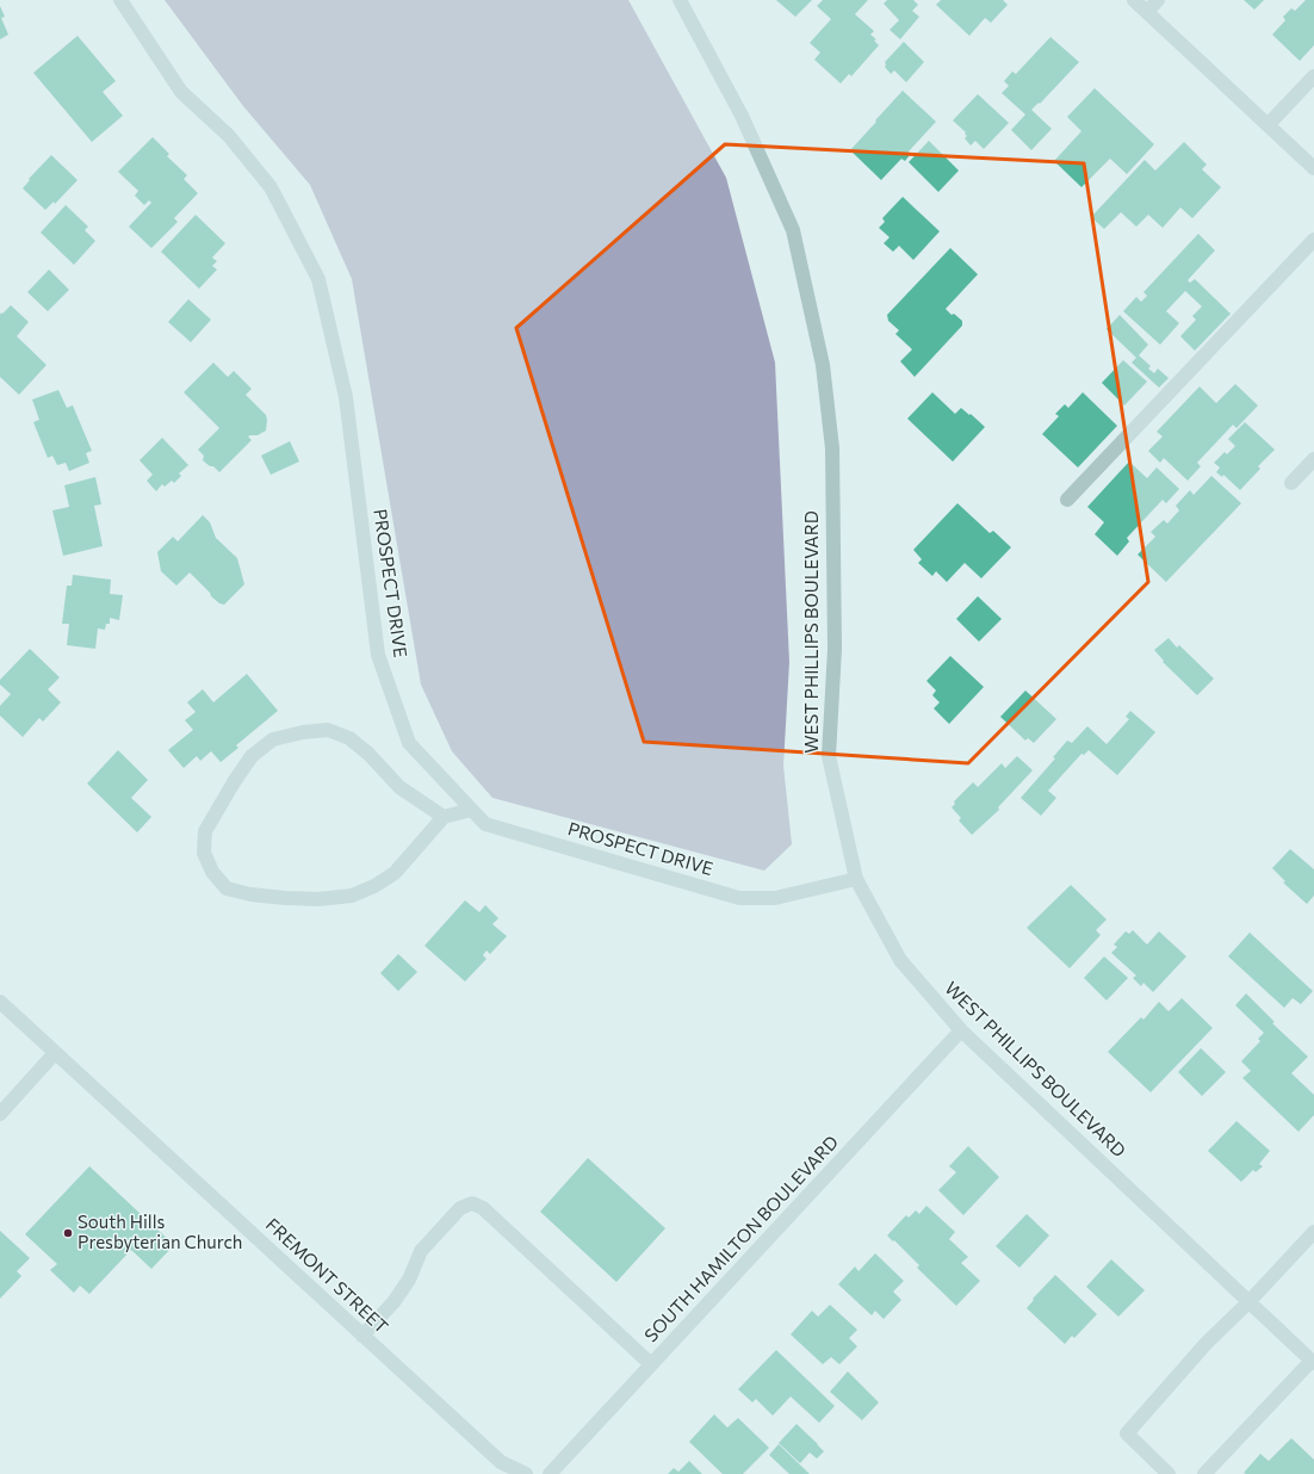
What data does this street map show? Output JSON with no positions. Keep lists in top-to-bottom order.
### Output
{
  "streets": {
    "street": [
      "PROSPECT DRIVE",
      "WEST PHILLIPS BOULEVARD",
      "SOUTH HAMILTON BOULEVARD",
      "FREMONT STREET"
    ]
  },
  "crossings": [
    ["PROSPECT DRIVE", "WEST PHILLIPS BOULEVARD"],
    ["WEST PHILLIPS BOULEVARD", "SOUTH HAMILTON BOULEVARD"]
  ],
  "places": ["South Hills Presbyterian Church"]
}
